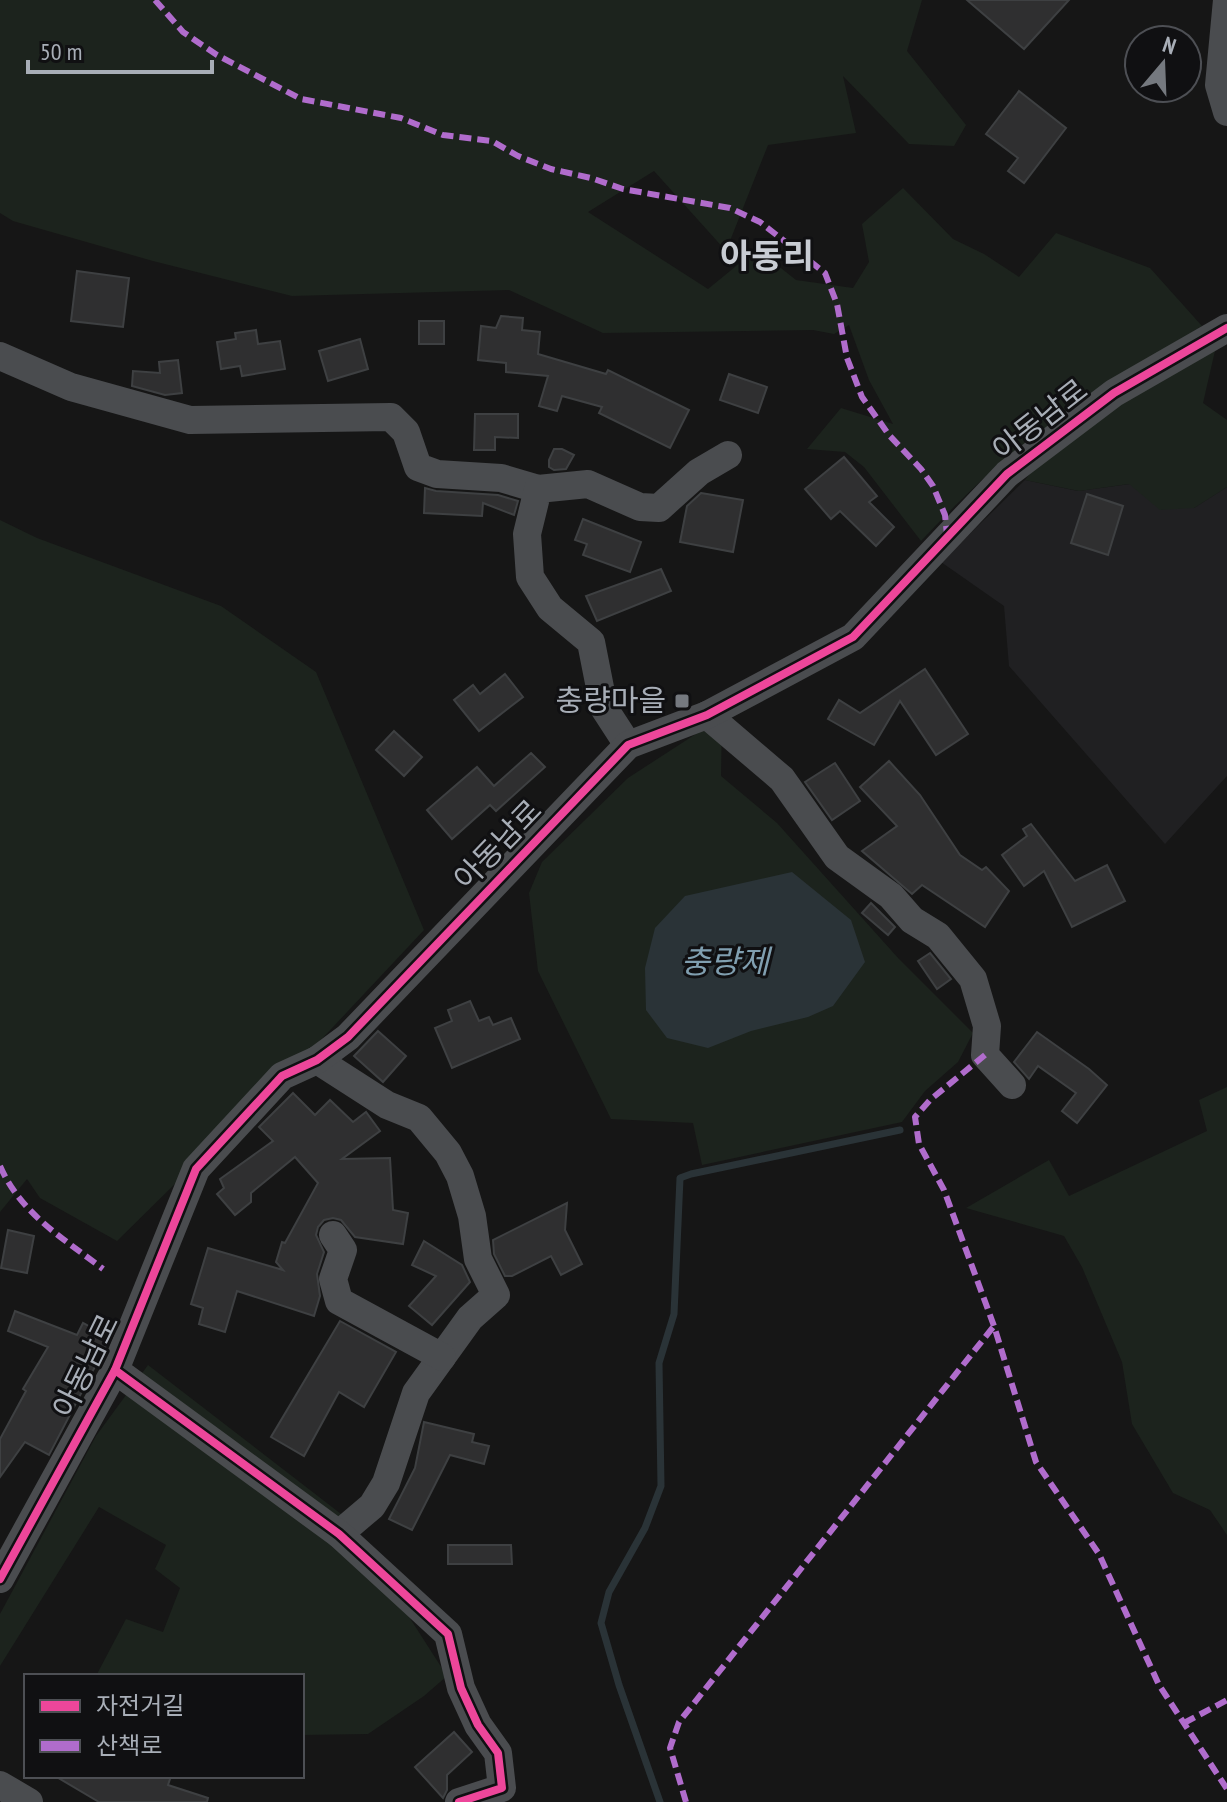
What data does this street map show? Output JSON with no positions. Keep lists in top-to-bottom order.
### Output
{
  "streets": {
    "street": ["아동남로"]
  },
  "districts": ["아동리"],
  "water": ["충량제"],
  "places": {
    "transit": ["충량마을"]
  },
  "legend": ["자전거길", "산책로"],
  "scale_bar": "50 m",
  "north": "top"
}
